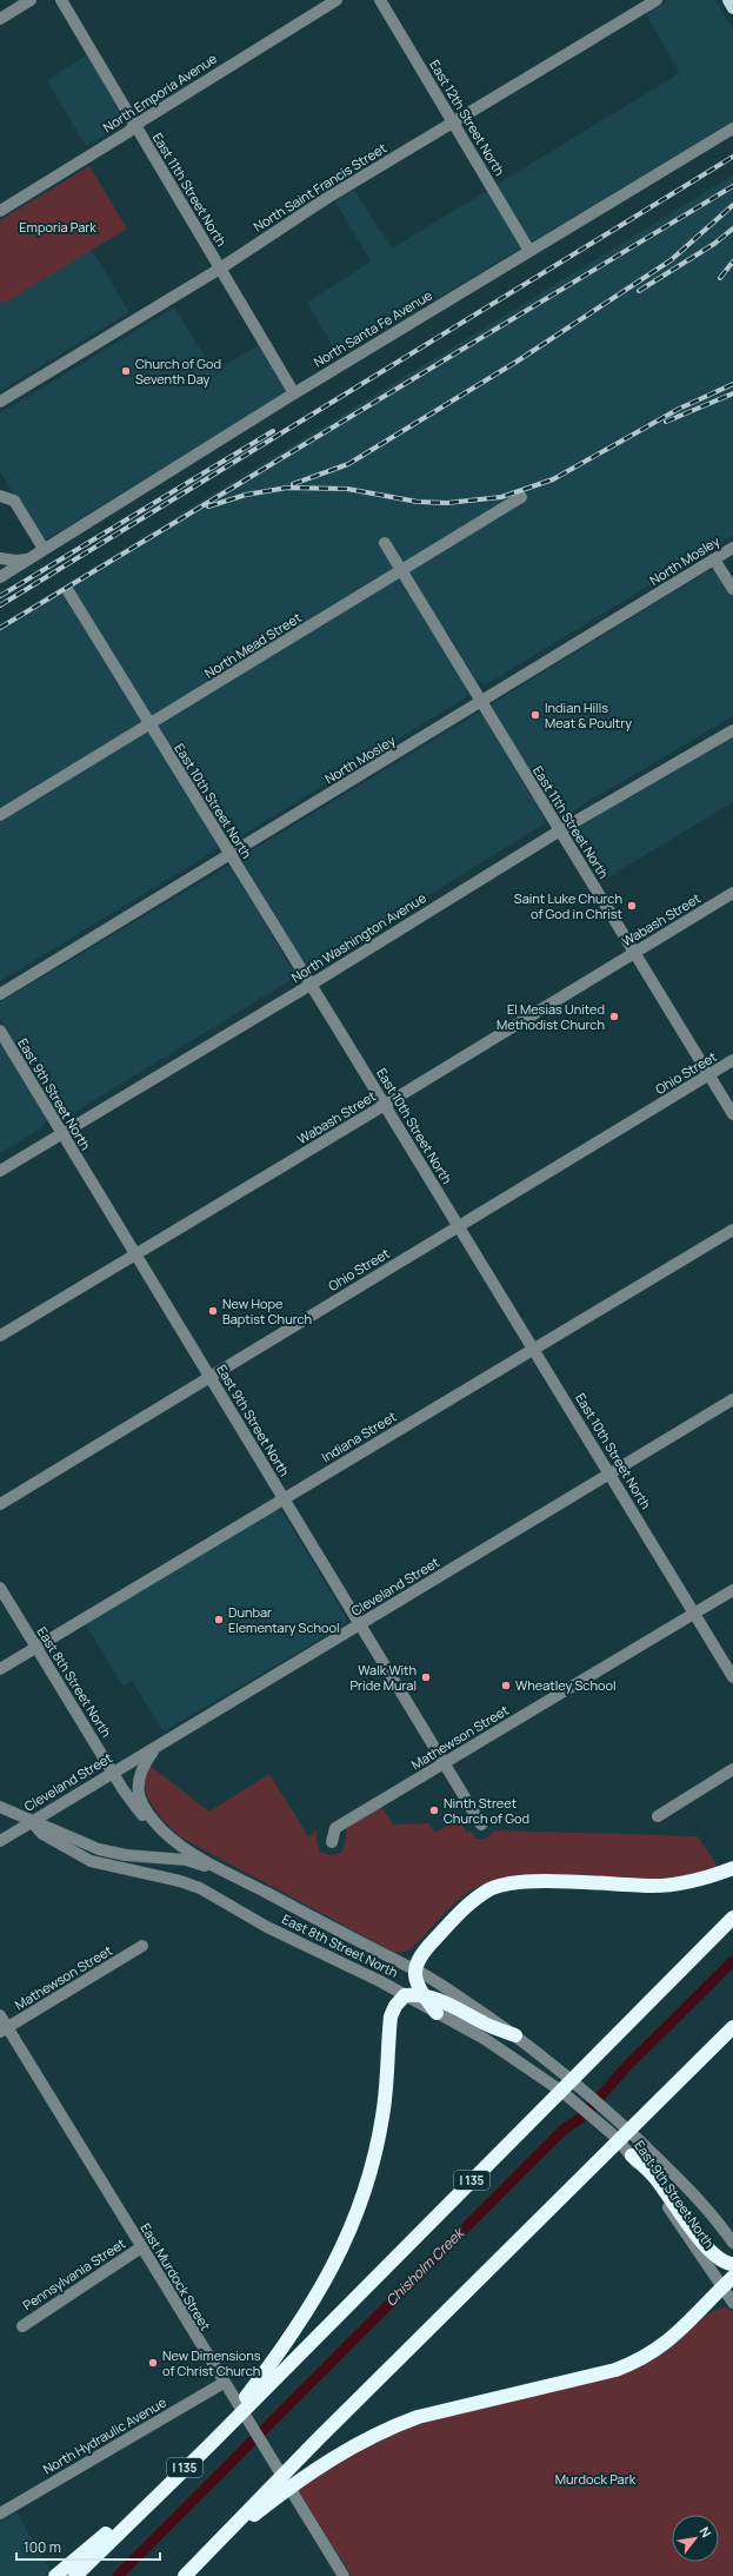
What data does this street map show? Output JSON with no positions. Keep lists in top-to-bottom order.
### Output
{
  "streets": {
    "highway": ["I 135"],
    "street": [
      "North Emporia Avenue",
      "East 12th Street North",
      "North Saint Francis Street",
      "East 11th Street North",
      "North Santa Fe Avenue",
      "North Mosley",
      "North Mead Street",
      "East 10th Street North",
      "Wabash Street",
      "North Washington Avenue",
      "Ohio Street",
      "East 9th Street North",
      "Indiana Street",
      "Cleveland Street",
      "East 8th Street North",
      "Mathewson Street",
      "Pennsylvania Street",
      "East Murdock Street",
      "North Hydraulic Avenue"
    ]
  },
  "crossings": [
    ["North Emporia Avenue", "East 11th Street North"],
    ["East 12th Street North", "North Saint Francis Street"],
    ["East 12th Street North", "North Santa Fe Avenue"],
    ["North Saint Francis Street", "East 11th Street North"],
    ["East 11th Street North", "North Santa Fe Avenue"],
    ["East 11th Street North", "North Mosley"],
    ["East 11th Street North", "North Mead Street"],
    ["East 11th Street North", "Wabash Street"],
    ["East 11th Street North", "North Washington Avenue"],
    ["East 11th Street North", "Ohio Street"],
    ["North Mosley", "East 10th Street North"],
    ["North Mead Street", "East 10th Street North"],
    ["East 10th Street North", "Wabash Street"],
    ["East 10th Street North", "North Washington Avenue"],
    ["East 10th Street North", "Ohio Street"],
    ["East 10th Street North", "Indiana Street"],
    ["East 10th Street North", "Cleveland Street"],
    ["East 10th Street North", "Mathewson Street"],
    ["Wabash Street", "East 9th Street North"],
    ["North Washington Avenue", "East 9th Street North"],
    ["Ohio Street", "East 9th Street North"],
    ["East 9th Street North", "Indiana Street"],
    ["East 9th Street North", "Cleveland Street"],
    ["East 9th Street North", "East 8th Street North"],
    ["East 9th Street North", "Mathewson Street"],
    ["Indiana Street", "East 8th Street North"],
    ["Cleveland Street", "East 8th Street North"],
    ["Mathewson Street", "East Murdock Street"],
    ["Pennsylvania Street", "East Murdock Street"],
    ["East Murdock Street", "North Hydraulic Avenue"]
  ],
  "water": ["Chisholm Creek"],
  "parks": ["Emporia Park", "Murdock Park"],
  "places": [
    "Church of God Seventh Day",
    "Indian Hills Meat & Poultry",
    "Saint Luke Church of God in Christ",
    "El Mesias United Methodist Church",
    "New Hope Baptist Church",
    "Dunbar Elementary School",
    "Walk With Pride Mural",
    "Wheatley School",
    "Ninth Street Church of God",
    "New Dimensions of Christ Church"
  ],
  "scale_bar": "100 m",
  "north": "top right"
}
